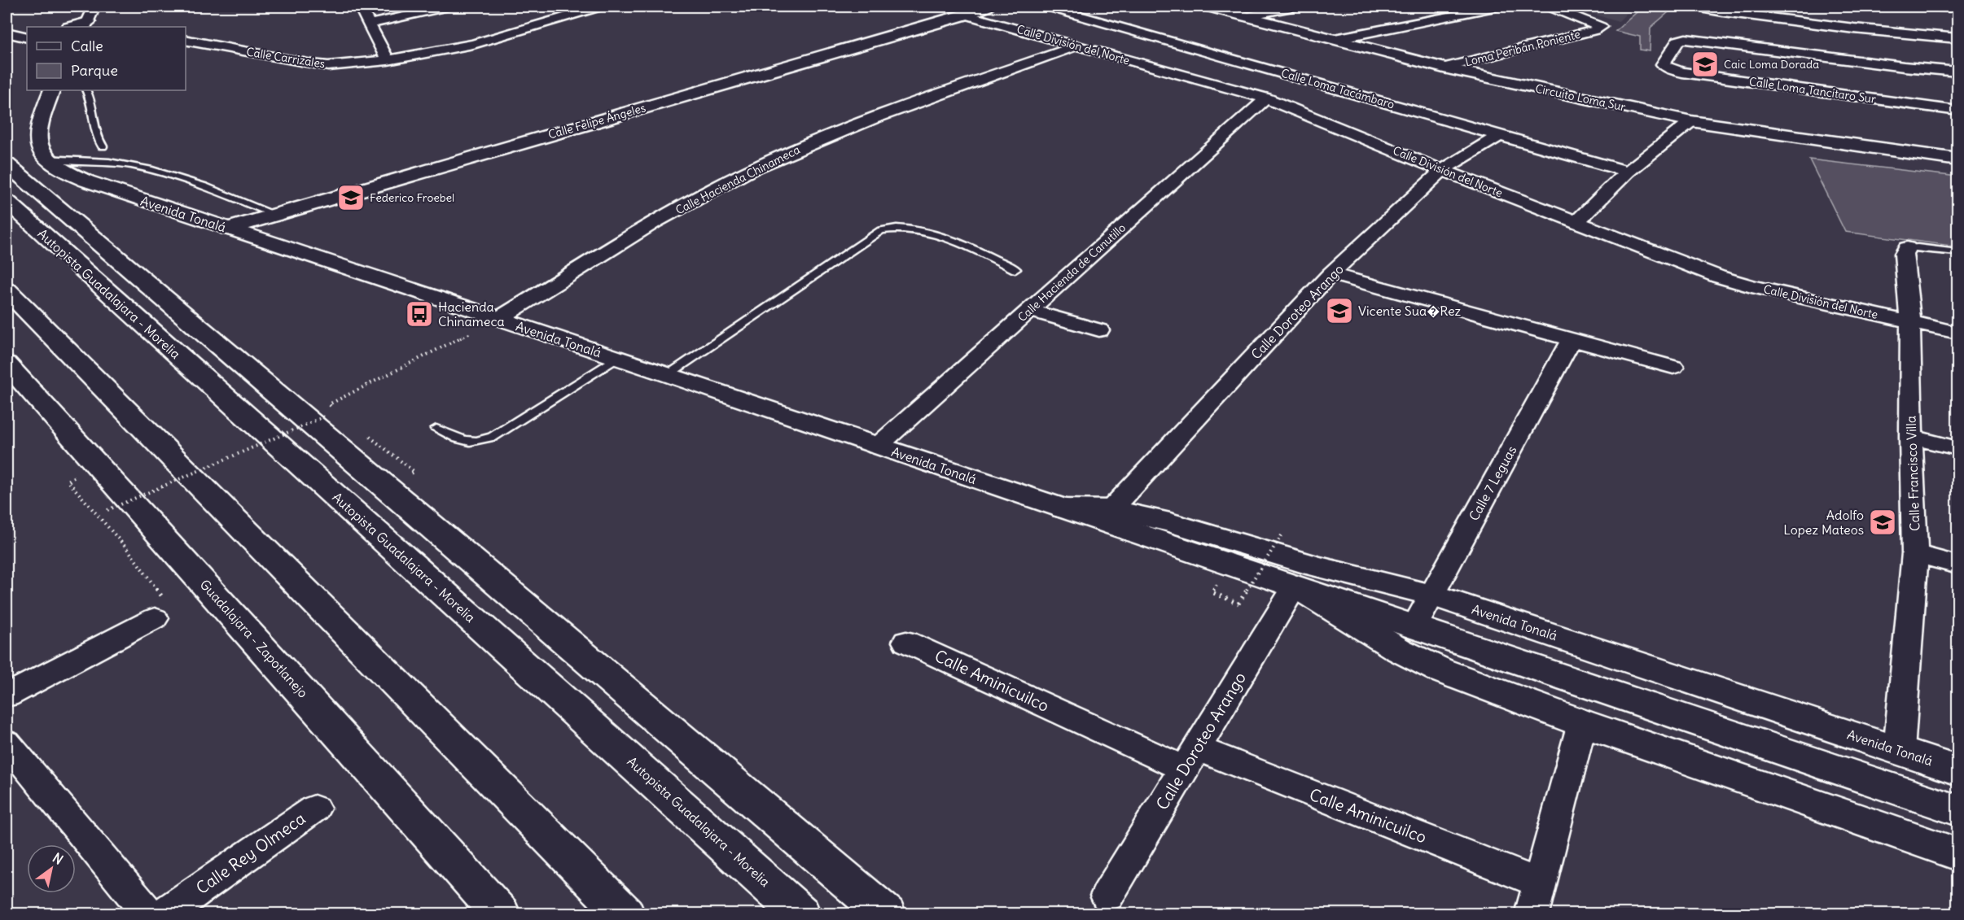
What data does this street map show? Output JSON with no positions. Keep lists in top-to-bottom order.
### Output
{
  "streets": {
    "main road": [
      "Calle División del Norte",
      "Circuito Loma Sur",
      "Calle Felipe Ángeles",
      "Avenida Tonalá",
      "Autopista Guadalajara - Morelia",
      "Guadalajara - Zapotlanejo"
    ],
    "street": [
      "Loma Peribán Poniente",
      "Calle Carrizales",
      "Calle Loma Tacámbaro",
      "Calle Loma Tancítaro Sur",
      "Calle Hacienda Chinameca",
      "Calle Hacienda de Canutillo",
      "Calle Doroteo Arango",
      "Calle Francisco Villa",
      "Calle 7 Leguas",
      "Calle Aminicuilco",
      "Calle Rey Olmeca"
    ]
  },
  "crossings": [
    ["Calle División del Norte", "Calle Felipe Ángeles"],
    ["Calle División del Norte", "Calle Hacienda Chinameca"],
    ["Calle División del Norte", "Calle Hacienda de Canutillo"],
    ["Calle División del Norte", "Calle Doroteo Arango"],
    ["Calle División del Norte", "Calle Francisco Villa"],
    ["Loma Peribán Poniente", "Circuito Loma Sur"],
    ["Calle Loma Tacámbaro", "Calle Doroteo Arango"],
    ["Calle Felipe Ángeles", "Avenida Tonalá"],
    ["Calle Hacienda Chinameca", "Avenida Tonalá"],
    ["Avenida Tonalá", "Calle Hacienda de Canutillo"],
    ["Avenida Tonalá", "Calle Doroteo Arango"],
    ["Avenida Tonalá", "Calle Francisco Villa"],
    ["Avenida Tonalá", "Calle 7 Leguas"],
    ["Calle Doroteo Arango", "Calle Aminicuilco"]
  ],
  "places": {
    "school or university": [
      "Caic Loma Dorada",
      "Federico Froebel",
      "Vicente Sua�Rez",
      "Adolfo Lopez Mateos"
    ],
    "bus stop": ["Hacienda Chinameca"]
  },
  "legend": ["Calle", "Parque"],
  "north": "top right"
}
